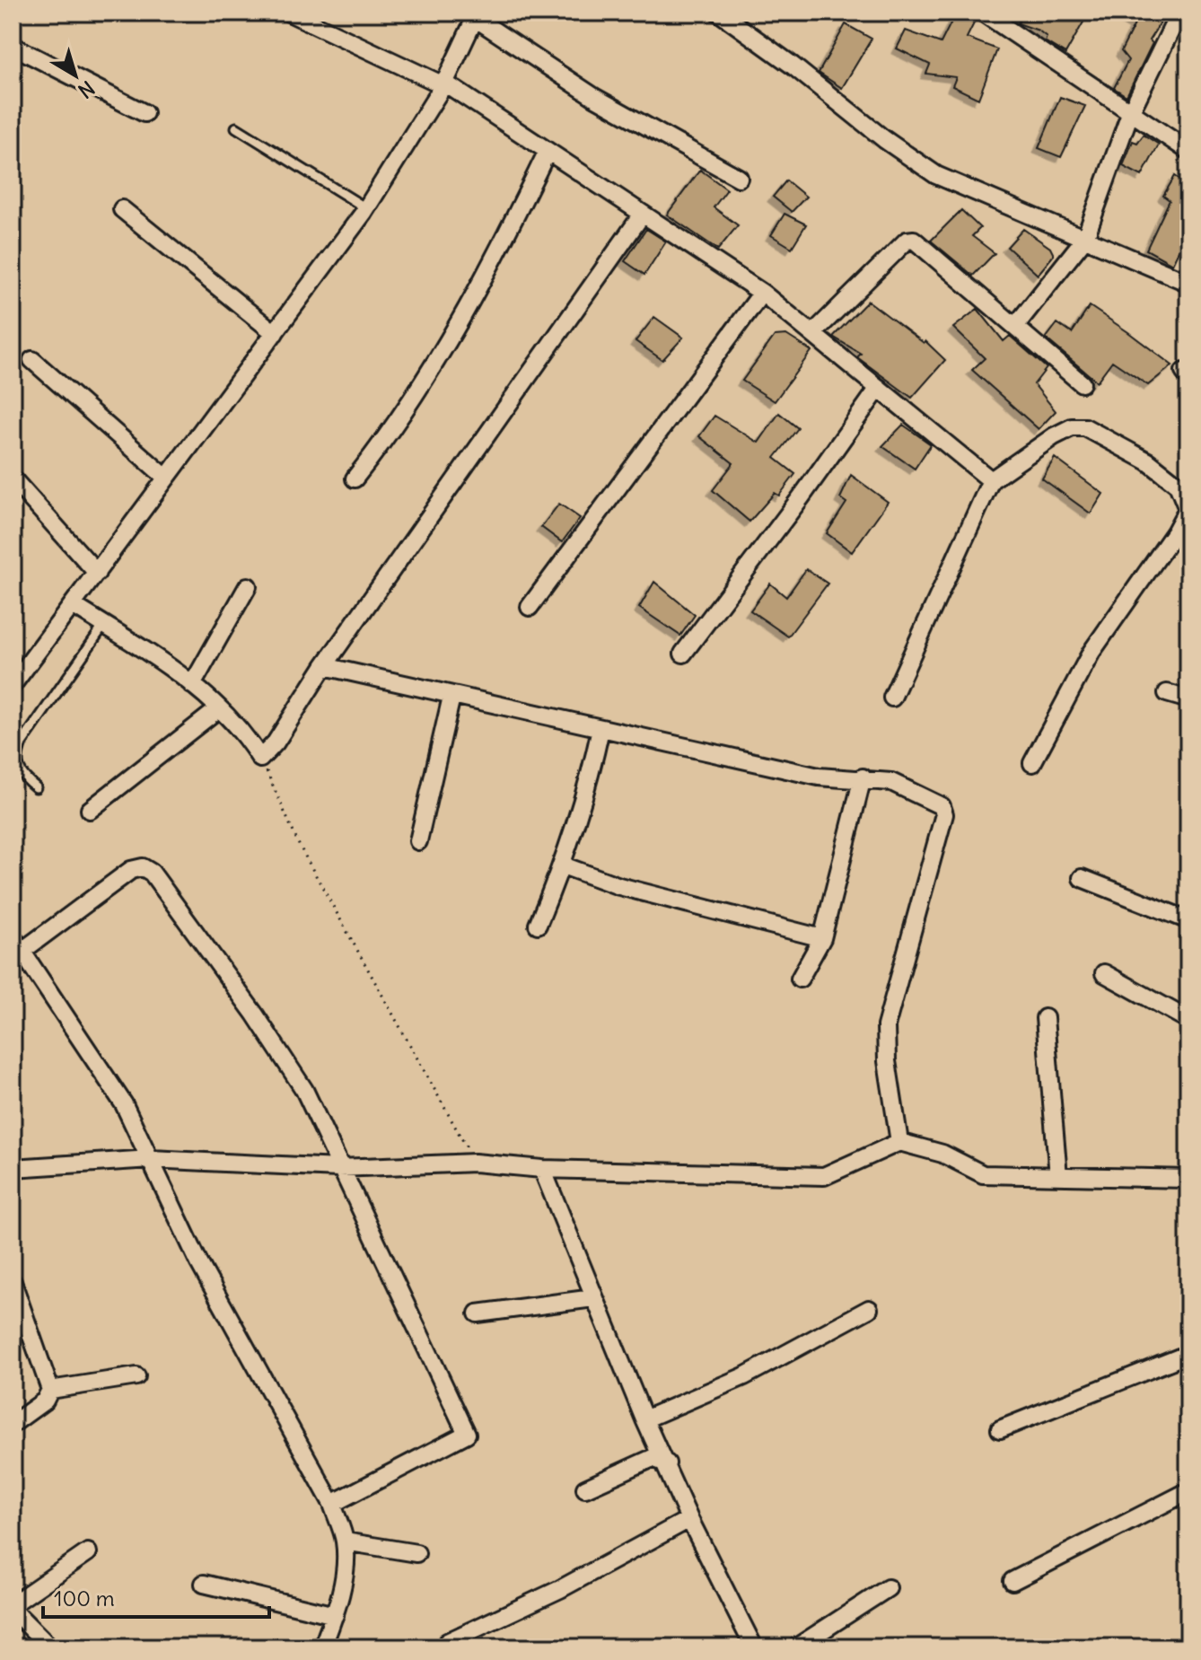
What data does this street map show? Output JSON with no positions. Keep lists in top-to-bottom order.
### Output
{
  "scale_bar": "100 m",
  "north": "bottom right"
}
